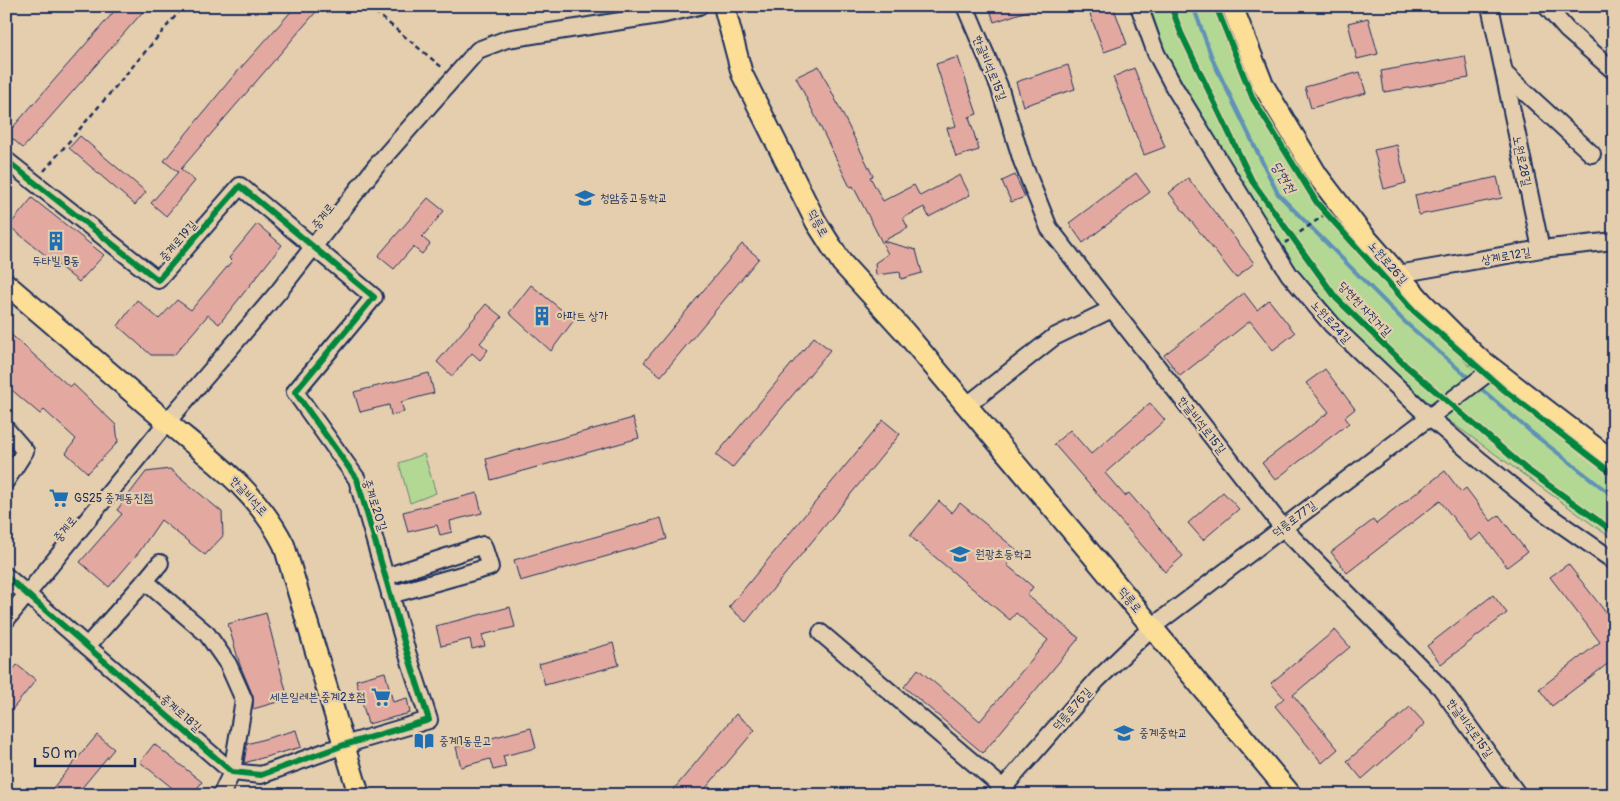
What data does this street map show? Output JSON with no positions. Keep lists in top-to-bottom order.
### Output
{
  "streets": {
    "main road": ["덕릉로", "노원로26길", "한글비석로"],
    "street": [
      "한글비석로15길",
      "노원로28길",
      "중계로",
      "중계로19길",
      "상계로12길",
      "노원로24길",
      "중계로20길",
      "덕릉로77길",
      "덕릉로76길",
      "중계로18길"
    ],
    "cycle path": ["당현천 자전거길"]
  },
  "crossings": [
    ["한글비석로15길", "덕릉로77길"],
    ["노원로28길", "상계로12길"],
    ["중계로", "중계로19길"],
    ["중계로", "한글비석로"],
    ["중계로", "중계로20길"],
    ["중계로", "중계로18길"],
    ["덕릉로", "덕릉로77길"],
    ["덕릉로", "덕릉로76길"],
    ["중계로19길", "중계로20길"],
    ["상계로12길", "노원로26길"],
    ["노원로26길", "덕릉로77길"],
    ["노원로24길", "덕릉로77길"],
    ["한글비석로", "중계로20길"],
    ["덕릉로77길", "덕릉로76길"]
  ],
  "water": ["당현천"],
  "places": {
    "school or university": ["청암중고등학교", "원광초등학교", "중계중학교"],
    "building": ["두타빌 B동", "아파트 상가"],
    "supermarket": ["GS25 중계동진점", "세븐일레븐 중계2호점"],
    "library": ["중계1동문고"]
  },
  "scale_bar": "50 m"
}
